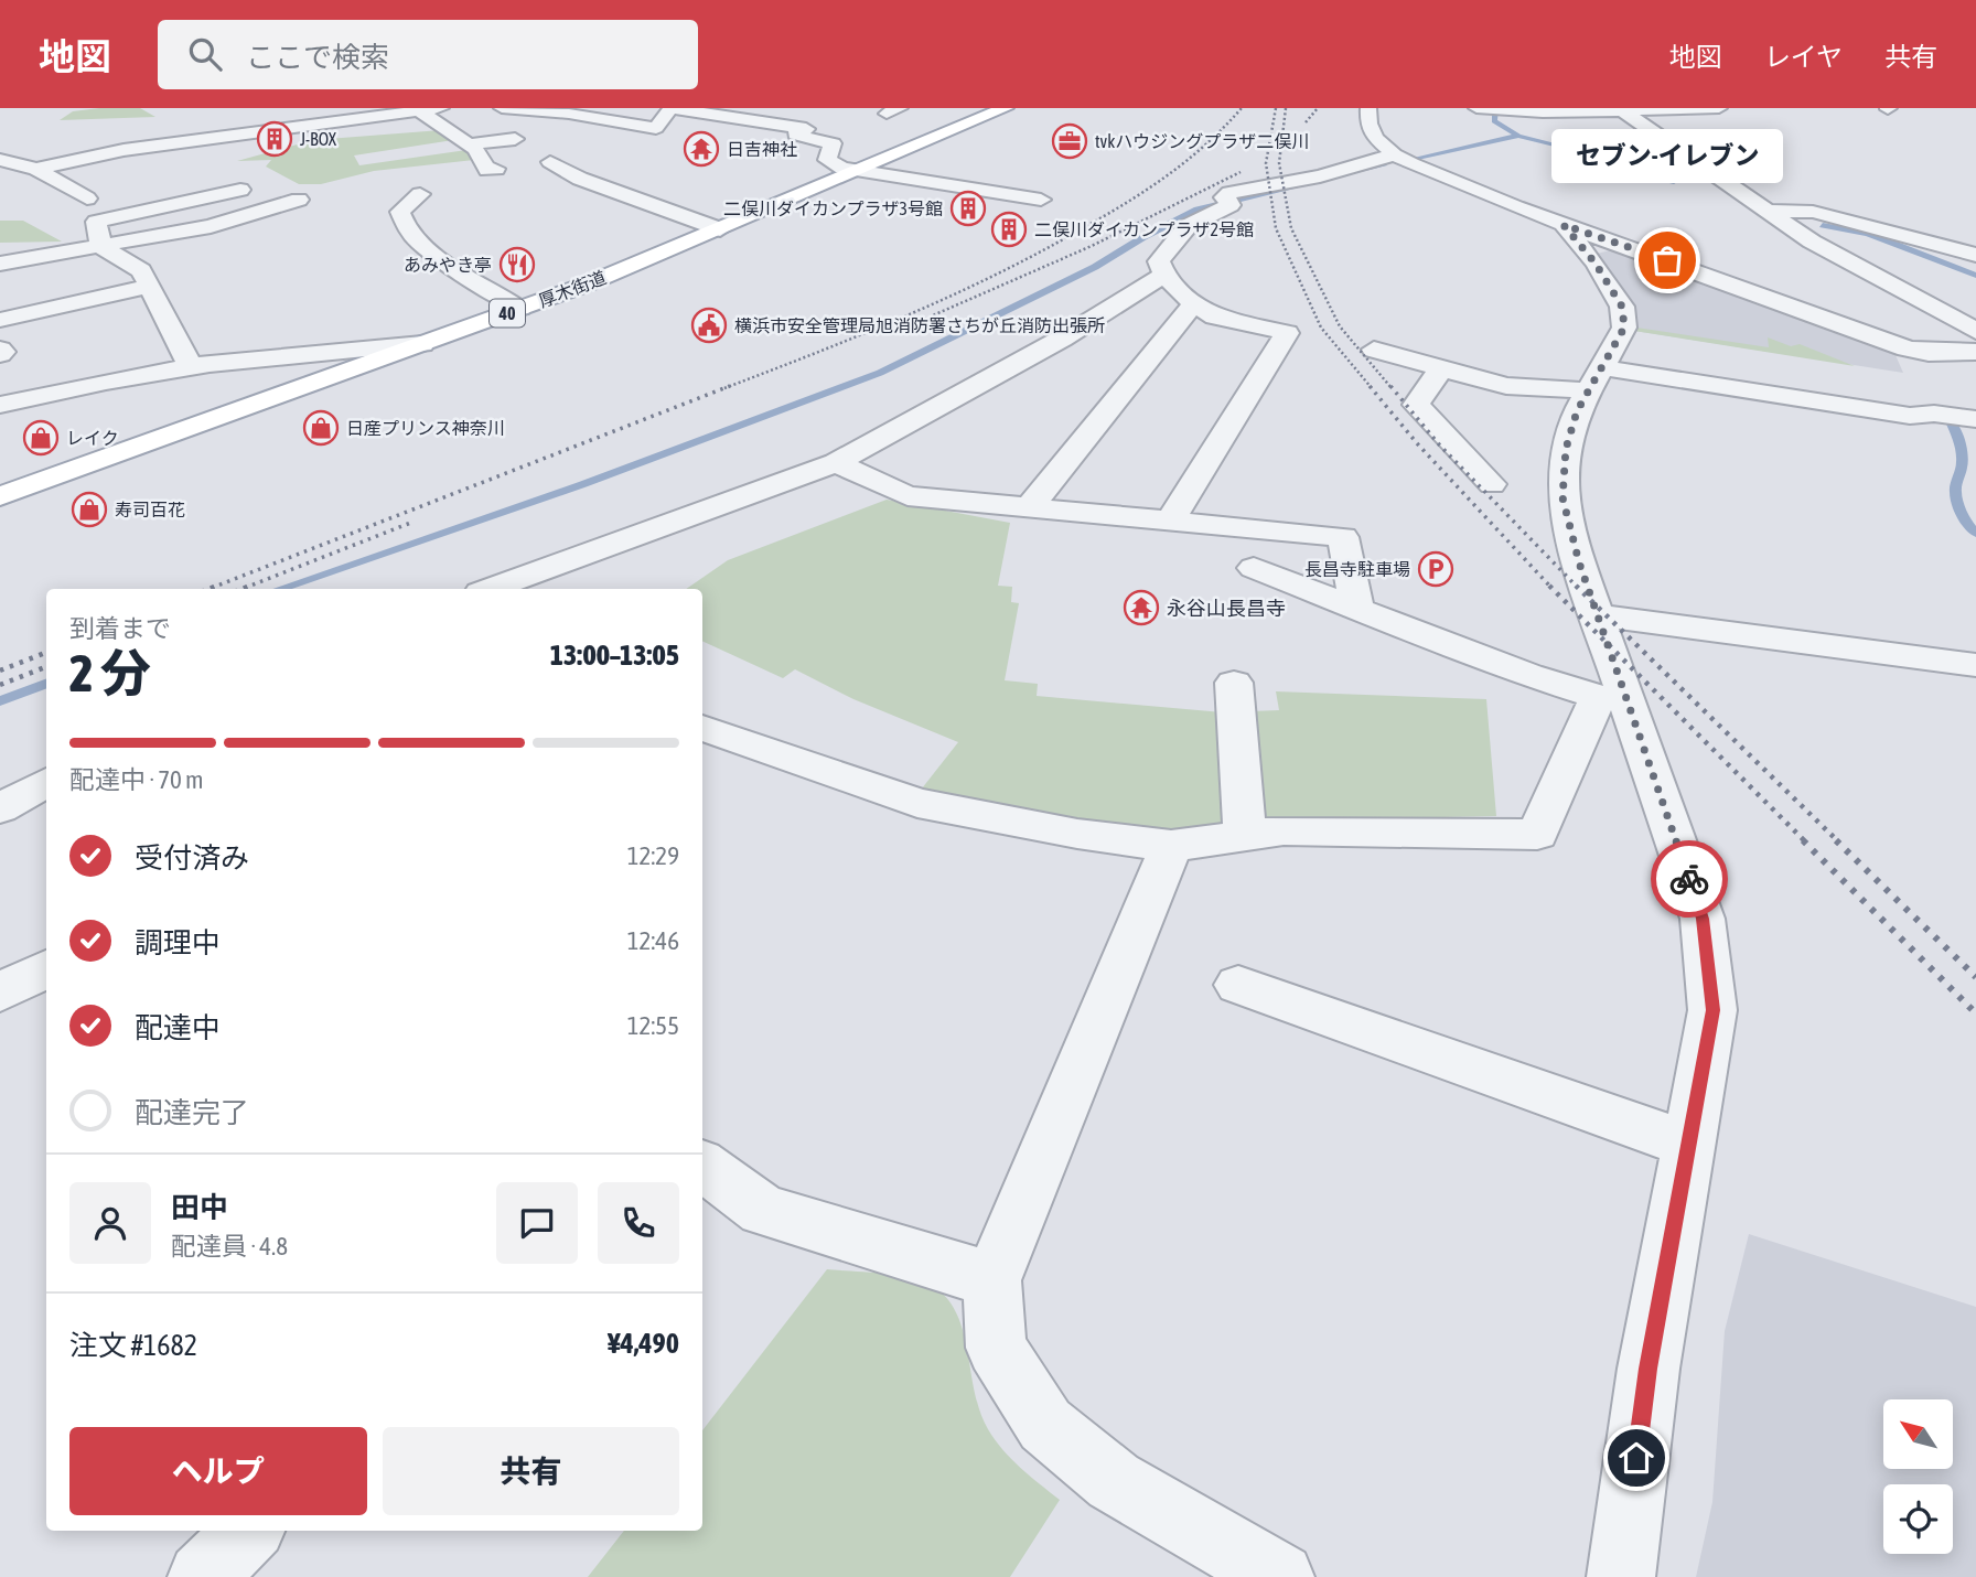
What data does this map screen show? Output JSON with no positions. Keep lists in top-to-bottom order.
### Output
{
  "streets": {
    "main road": ["厚木街道", "40"]
  },
  "places": {
    "building": ["J-BOX", "二俣川ダイカンプラザ3号館", "二俣川ダイカンプラザ2号館"],
    "office": ["tvkハウジングプラザ二俣川"],
    "temple": ["日吉神社", "永谷山長昌寺"],
    "other": ["セブン-イレブン"],
    "restaurant": ["あみやき亭"],
    "public building": ["横浜市安全管理局旭消防署さちが丘消防出張所"],
    "shop": ["日産プリンス神奈川", "レイク", "寿司百花"],
    "parking": ["長昌寺駐車場"]
  },
  "north": "top left",
  "page": {
    "header": "地図",
    "search": "ここで検索",
    "nav": ["地図", "レイヤ", "共有"],
    "bubble": "セブン-イレブン",
    "heading": ["2 分", "到着まで", "13:00–13:05"],
    "panel": [
      "田中",
      "配達員 · 4.8",
      "注文 #1682",
      "¥4,490"
    ],
    "bar": "配達中 · 70 m",
    "list": [
      ["受付済み", "12:29"],
      ["調理中", "12:46"],
      ["配達中", "12:55"],
      "配達完了"
    ],
    "buttons": ["ヘルプ", "共有"]
  }
}
